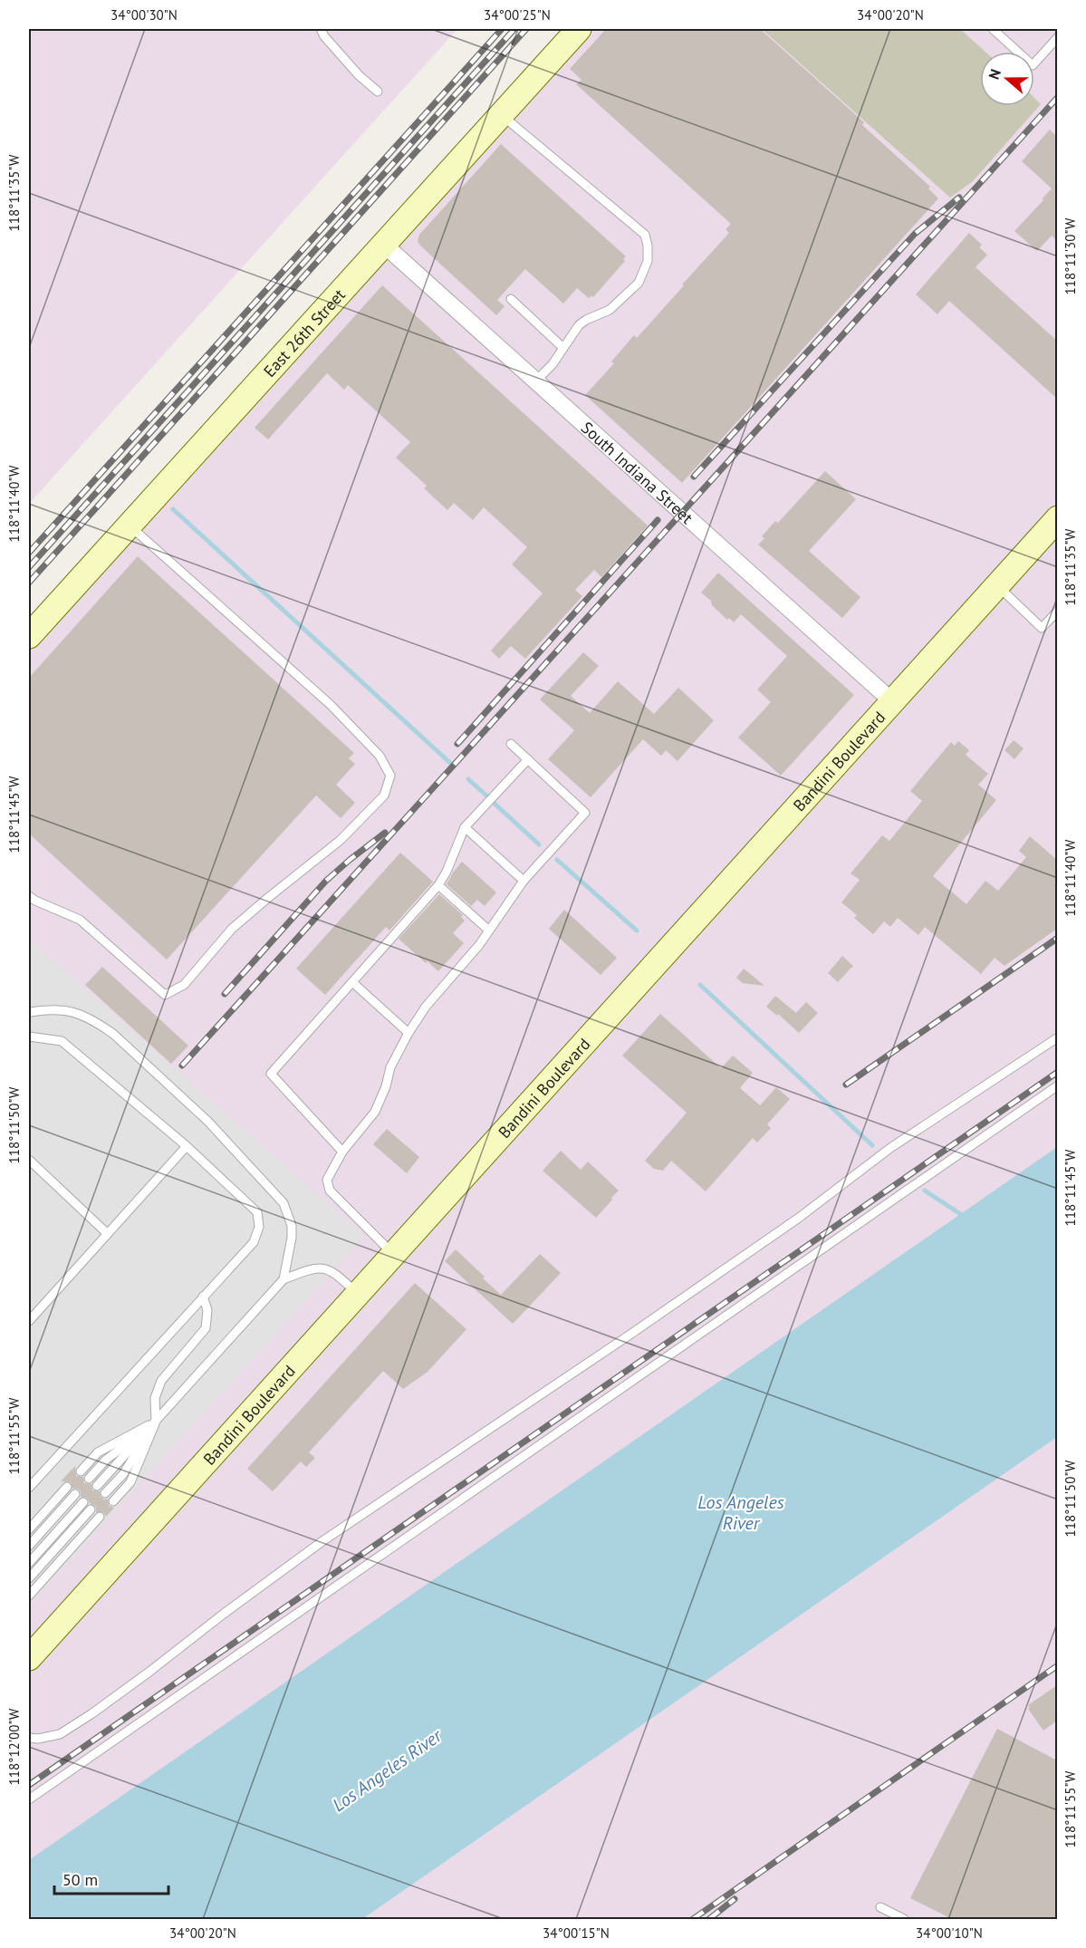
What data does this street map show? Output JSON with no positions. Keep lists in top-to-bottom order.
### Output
{
  "streets": {
    "main road": ["East 26th Street", "Bandini Boulevard"],
    "street": ["South Indiana Street"]
  },
  "crossings": [
    ["East 26th Street", "South Indiana Street"],
    ["South Indiana Street", "Bandini Boulevard"]
  ],
  "water": ["Los Angeles River"],
  "scale_bar": "50 m",
  "north": "left",
  "coordinates": [
    "34°00'30\"N",
    "34°00'25\"N",
    "34°00'20\"N",
    "118°11'35\"W",
    "118°11'30\"W",
    "118°11'40\"W",
    "118°11'45\"W",
    "118°11'50\"W",
    "118°11'55\"W",
    "118°12'00\"W",
    "34°00'15\"N",
    "34°00'10\"N"
  ]
}
